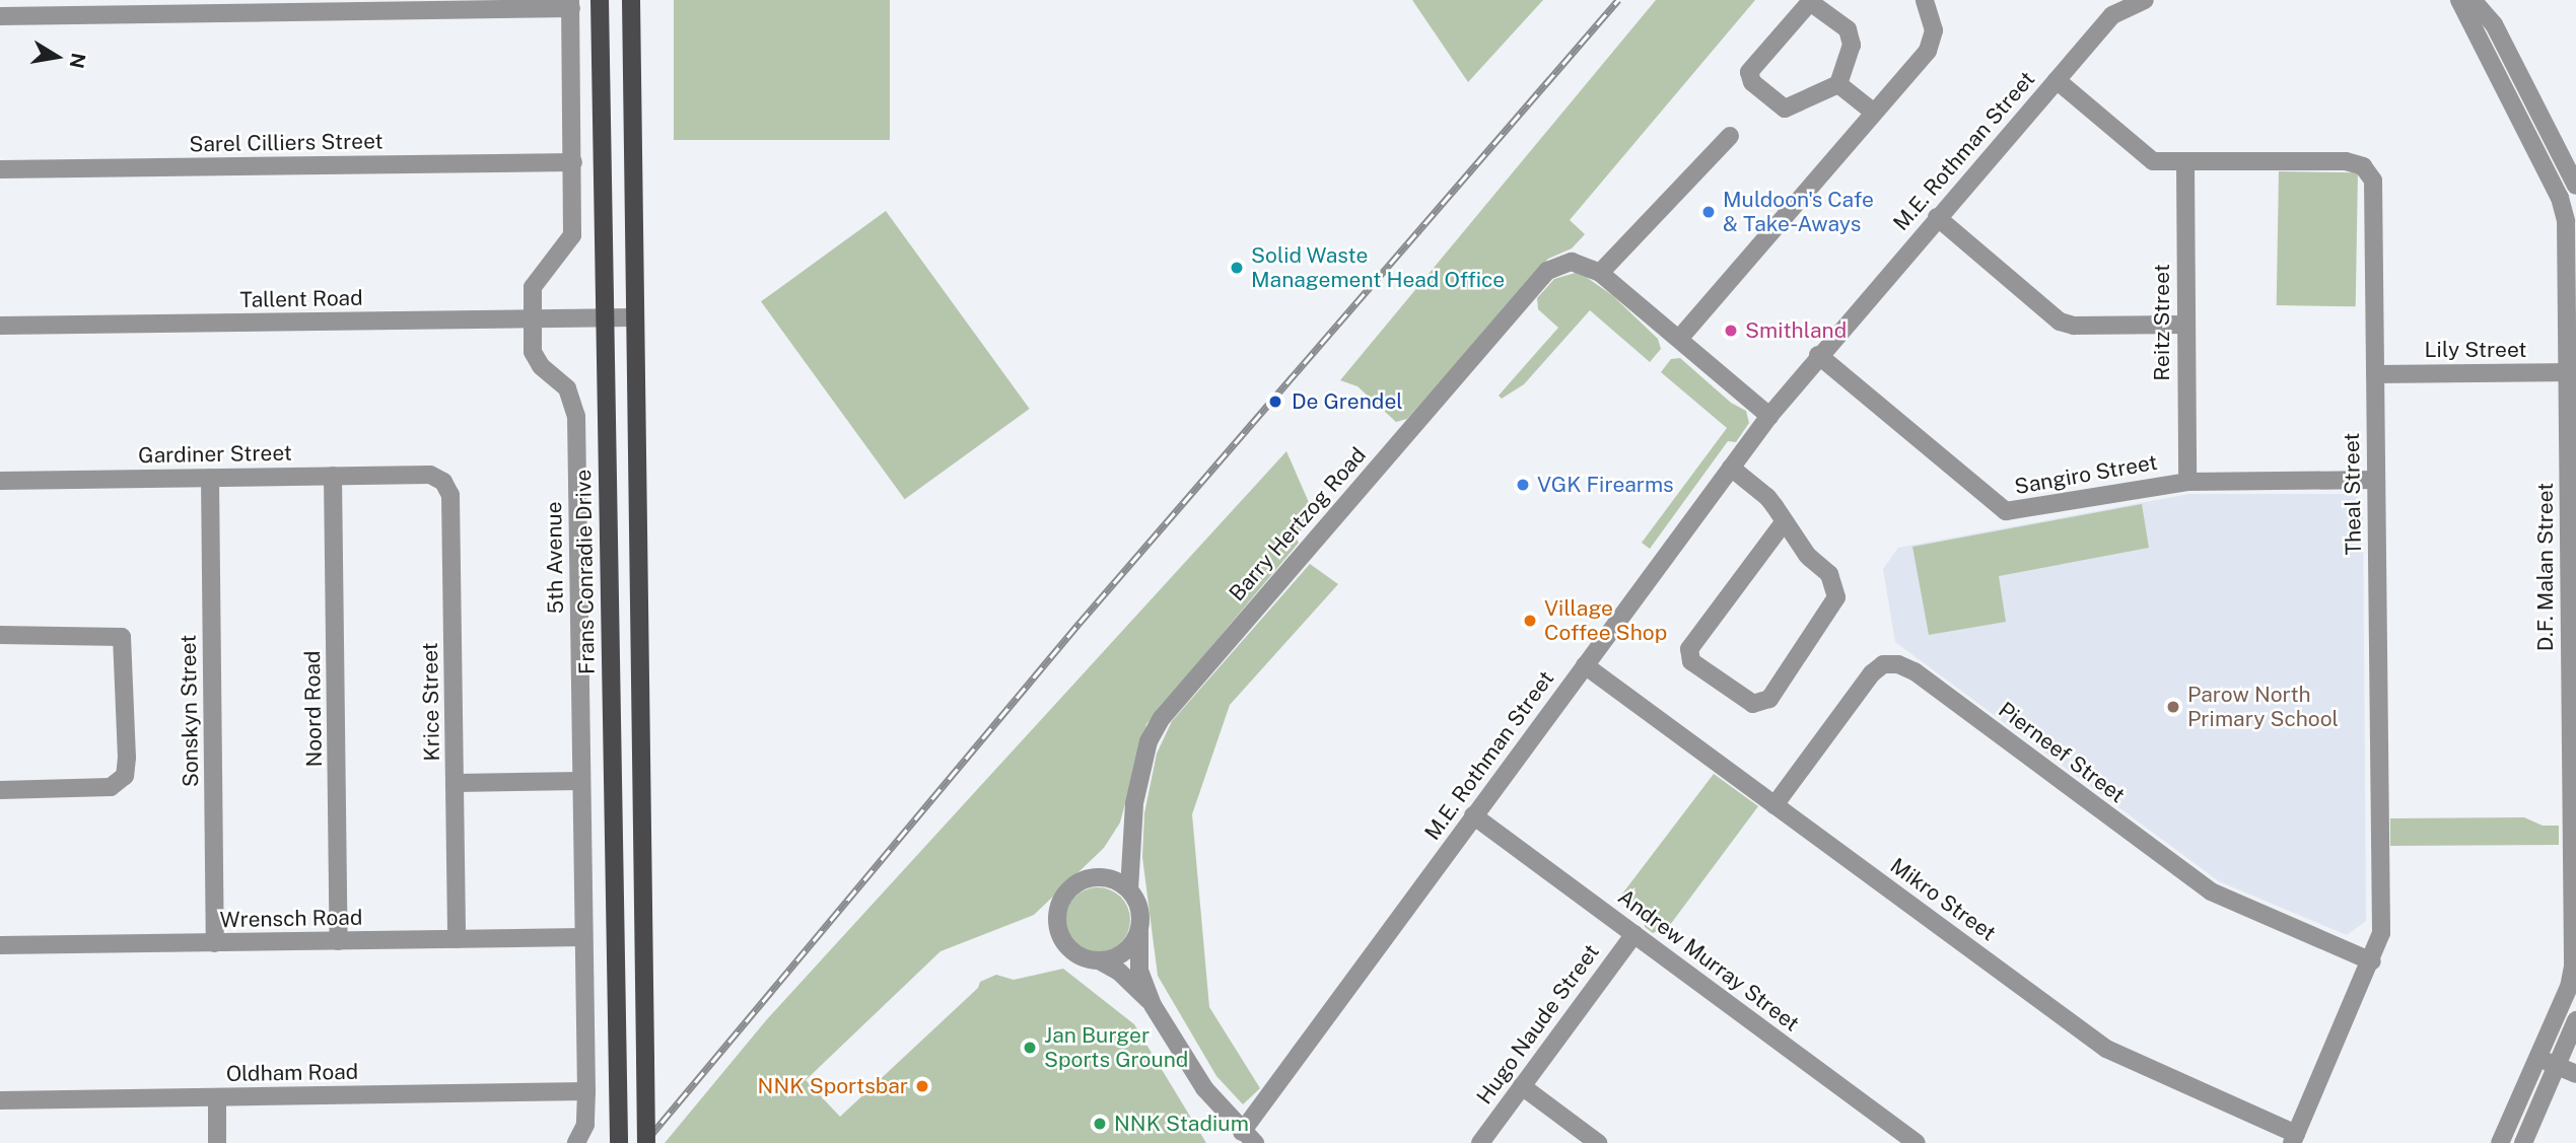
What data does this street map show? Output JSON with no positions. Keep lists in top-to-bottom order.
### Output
{
  "streets": {
    "main road": ["Frans Conradie Drive"],
    "street": [
      "Sarel Cilliers Street",
      "M.E. Rothman Street",
      "Tallent Road",
      "Reitz Street",
      "Lily Street",
      "Gardiner Street",
      "Sangiro Street",
      "Theal Street",
      "Barry Hertzog Road",
      "5th Avenue",
      "D.F. Malan Street",
      "Krice Street",
      "Noord Road",
      "Sonskyn Street",
      "Pierneef Street",
      "Mikro Street",
      "Wrensch Road",
      "Andrew Murray Street",
      "Hugo Naude Street",
      "Oldham Road"
    ]
  },
  "crossings": [
    ["Sarel Cilliers Street", "5th Avenue"],
    ["M.E. Rothman Street", "Sangiro Street"],
    ["M.E. Rothman Street", "Theal Street"],
    ["M.E. Rothman Street", "Mikro Street"],
    ["M.E. Rothman Street", "Andrew Murray Street"],
    ["Tallent Road", "5th Avenue"],
    ["Tallent Road", "Frans Conradie Drive"],
    ["Reitz Street", "Sangiro Street"],
    ["Reitz Street", "Theal Street"],
    ["Lily Street", "Theal Street"],
    ["Lily Street", "D.F. Malan Street"],
    ["Gardiner Street", "Krice Street"],
    ["Gardiner Street", "Noord Road"],
    ["Gardiner Street", "Sonskyn Street"],
    ["Sangiro Street", "Theal Street"],
    ["Theal Street", "Pierneef Street"],
    ["Theal Street", "Mikro Street"],
    ["5th Avenue", "Wrensch Road"],
    ["5th Avenue", "Oldham Road"],
    ["Krice Street", "Wrensch Road"],
    ["Noord Road", "Wrensch Road"],
    ["Sonskyn Street", "Wrensch Road"],
    ["Pierneef Street", "Mikro Street"],
    ["Andrew Murray Street", "Hugo Naude Street"]
  ],
  "places": [
    "Muldoon's Cafe & Take-Aways",
    "Solid Waste Management Head Office",
    "Smithland",
    "De Grendel",
    "VGK Firearms",
    "Village Coffee Shop",
    "Parow North Primary School",
    "Jan Burger Sports Ground",
    "NNK Sportsbar",
    "NNK Stadium"
  ],
  "north": "right"
}
